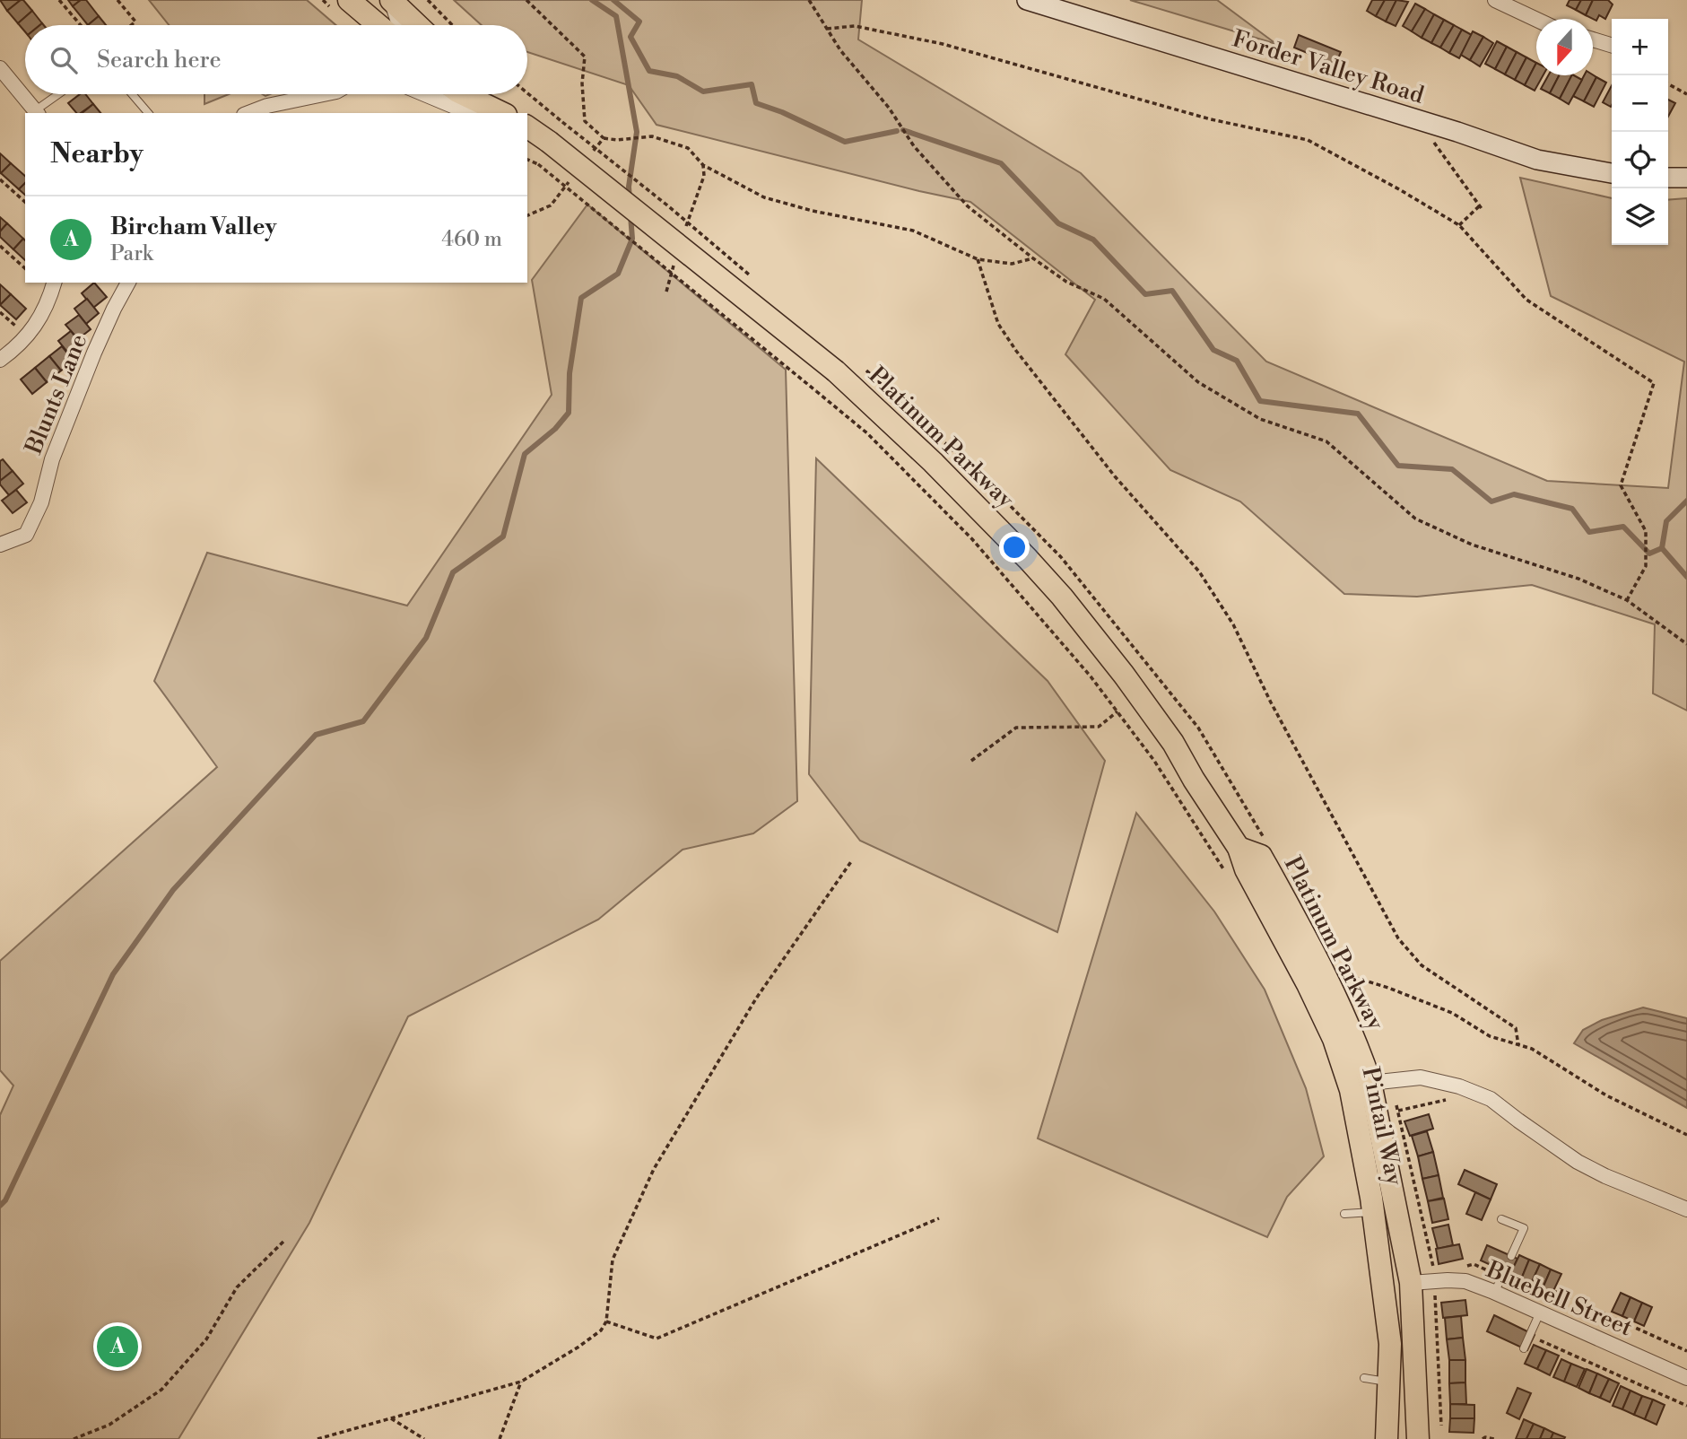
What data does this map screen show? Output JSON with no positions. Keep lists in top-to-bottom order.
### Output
{
  "streets": {
    "main road": ["Forder Valley Road", "Platinum Parkway", "Pintail Way"],
    "street": ["Blunts Lane", "Bluebell Street"]
  },
  "crossings": [
    ["Platinum Parkway", "Pintail Way"],
    ["Pintail Way", "Bluebell Street"]
  ],
  "north": "bottom",
  "page": {
    "map_buttons": ["+", "−"],
    "search": "Search here",
    "heading": "Nearby",
    "list": [
      {
        "mark": "A",
        "name": "Bircham Valley",
        "note": "Park",
        "value": "460 m"
      }
    ],
    "pins": "A"
  }
}
